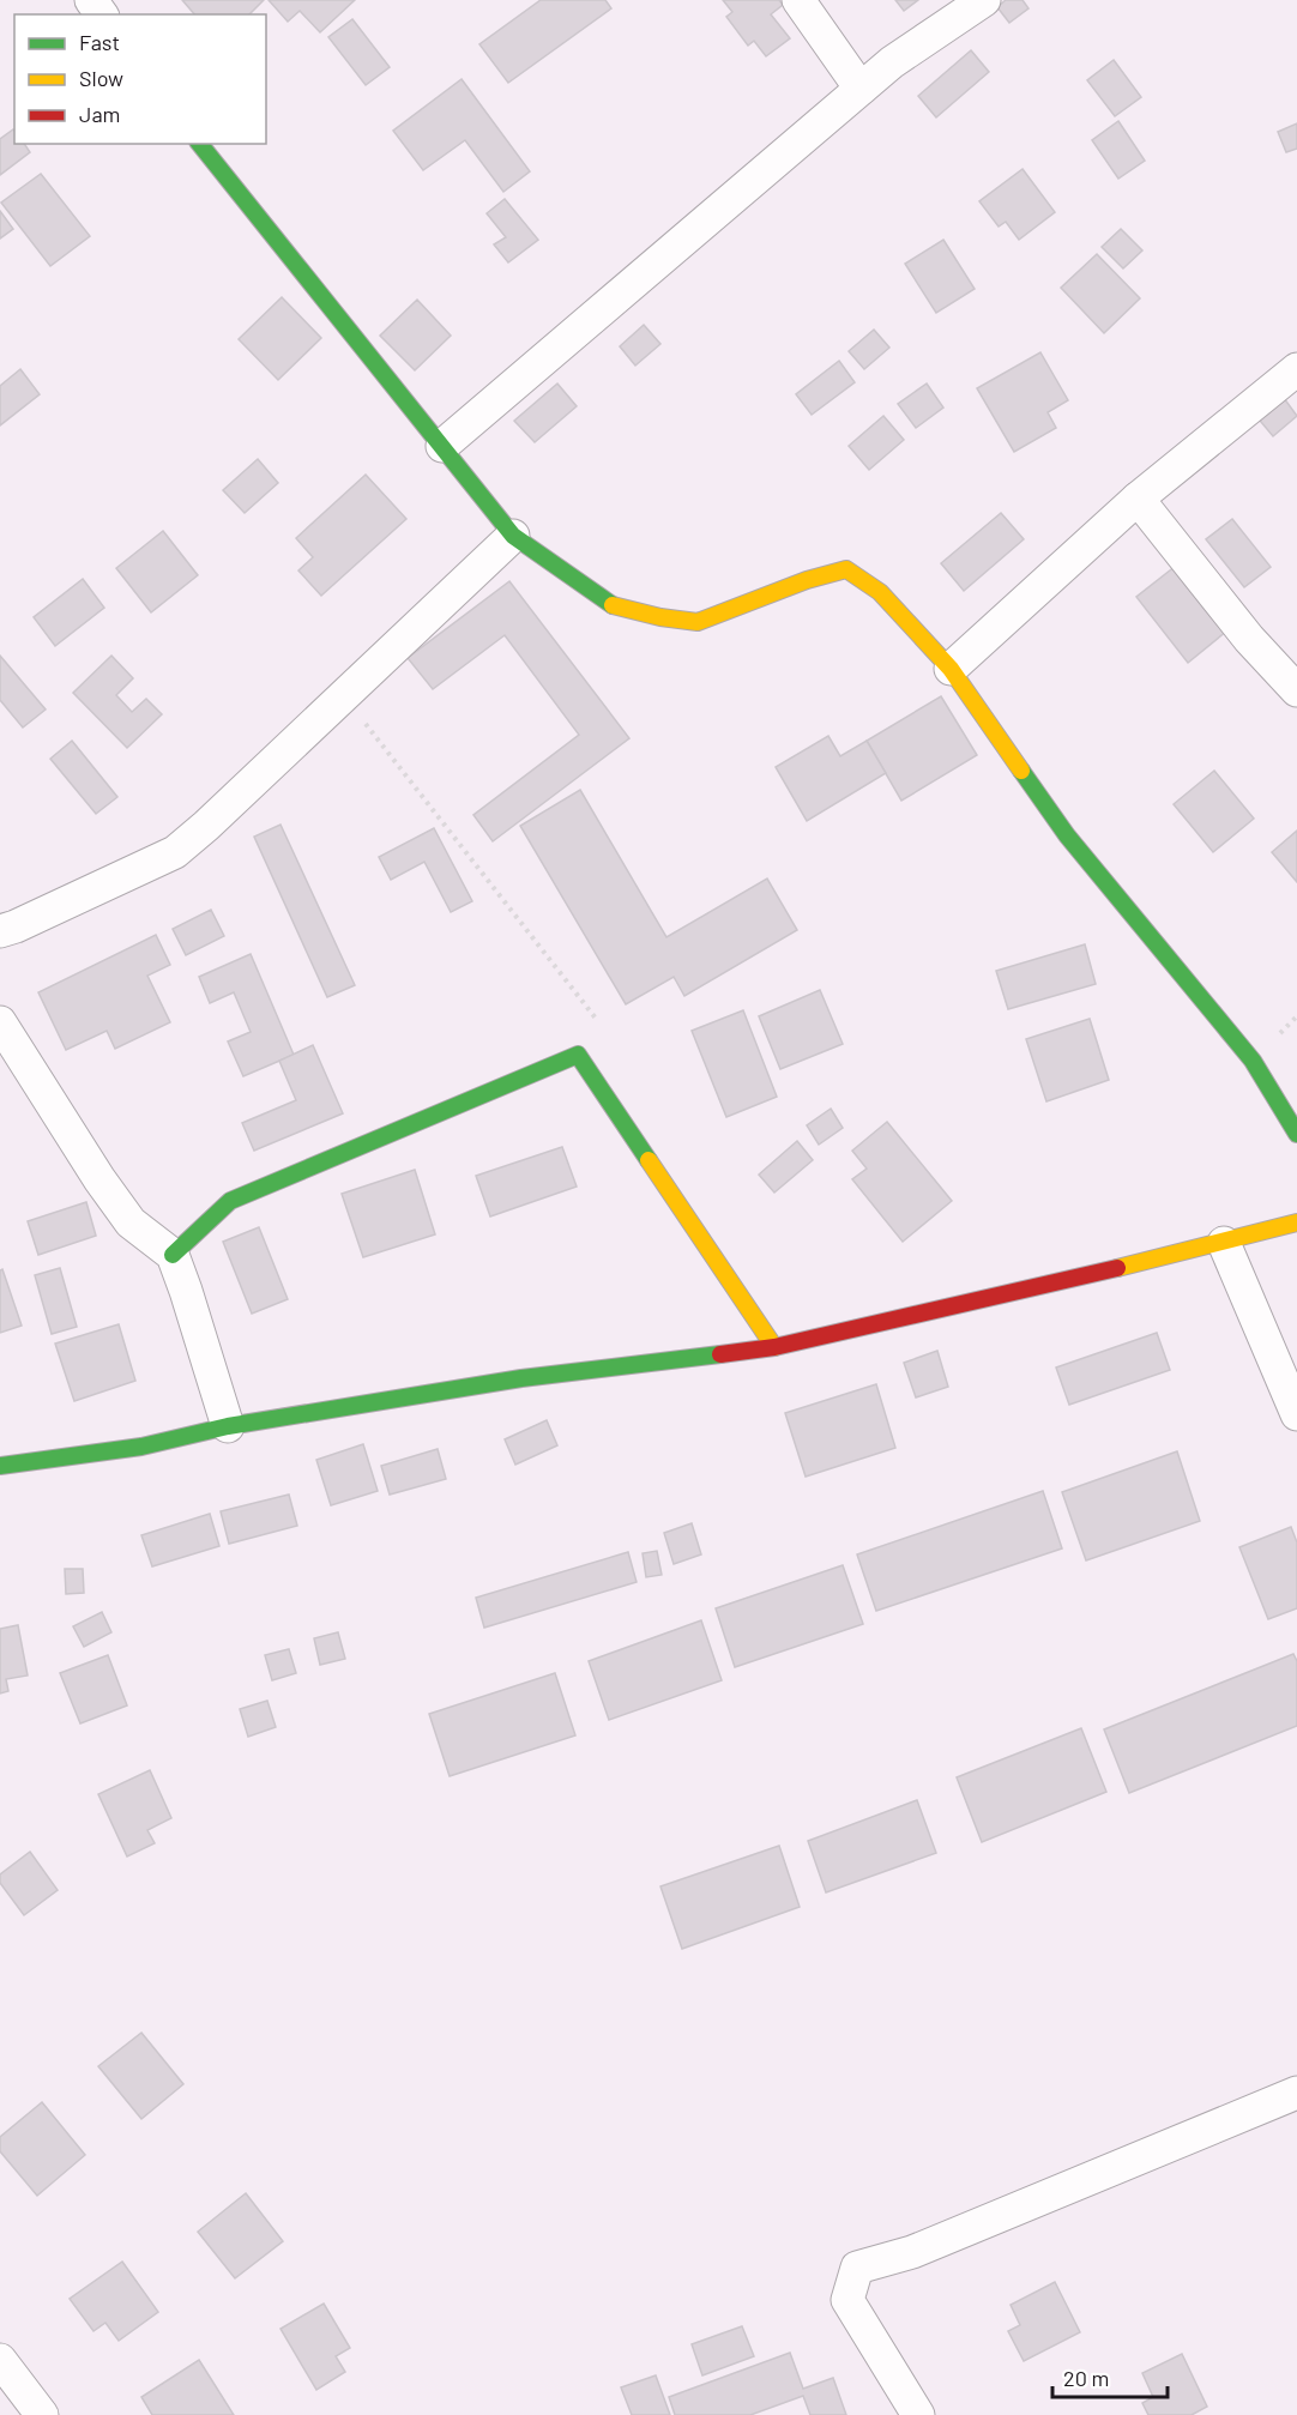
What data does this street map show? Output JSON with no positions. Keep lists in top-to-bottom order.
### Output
{
  "legend": ["Fast", "Slow", "Jam"],
  "scale_bar": "20 m"
}
